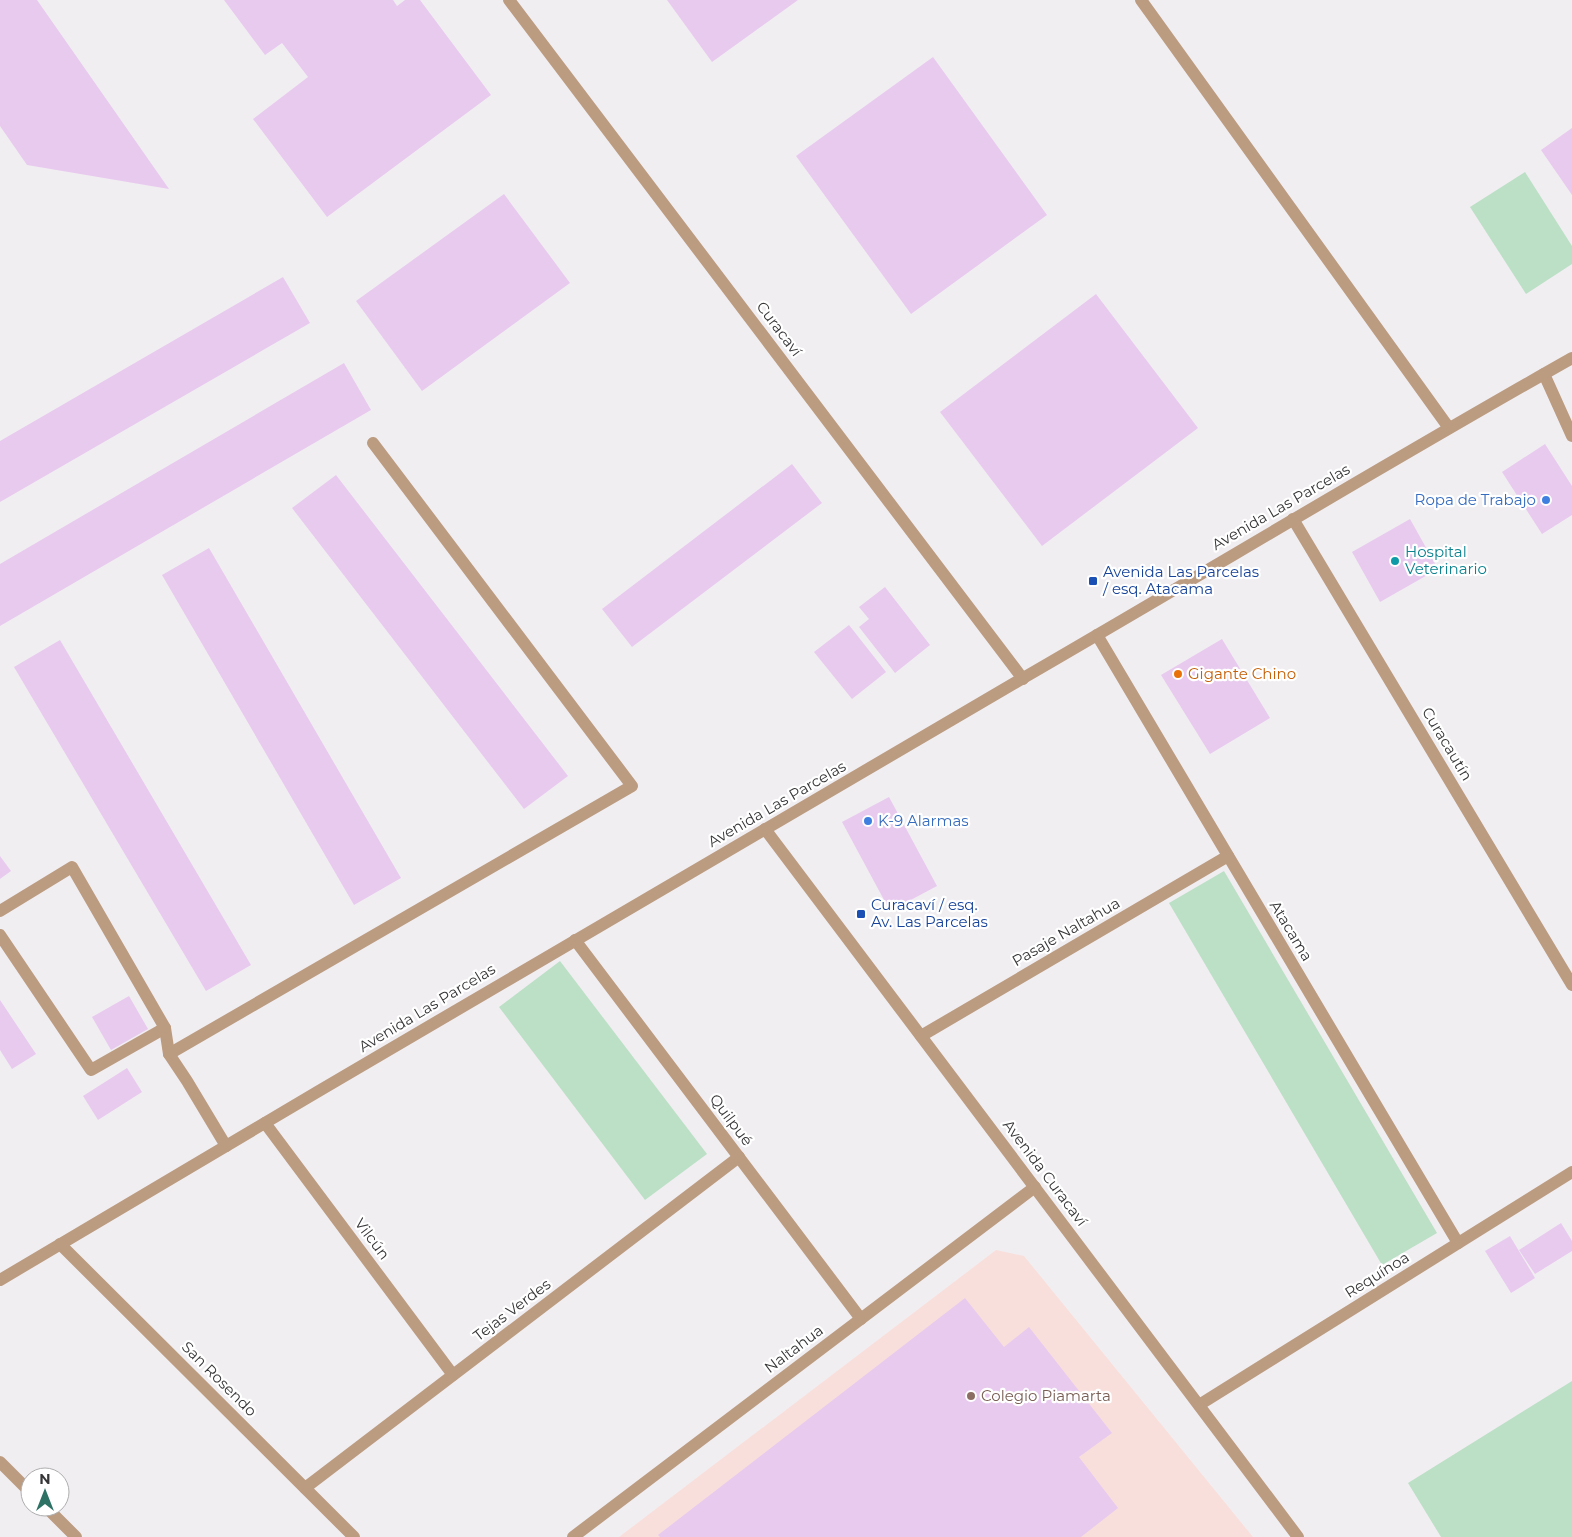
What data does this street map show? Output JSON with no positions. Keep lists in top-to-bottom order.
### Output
{
  "streets": {
    "street": [
      "Curacaví",
      "Avenida Las Parcelas",
      "Curacautín",
      "Atacama",
      "Pasaje Naltahua",
      "Quilpué",
      "Avenida Curacaví",
      "Vilcún",
      "Requínoa",
      "Tejas Verdes",
      "Naltahua",
      "San Rosendo"
    ]
  },
  "crossings": [
    ["Curacaví", "Avenida Las Parcelas"],
    ["Avenida Las Parcelas", "Curacautín"],
    ["Avenida Las Parcelas", "Atacama"],
    ["Avenida Las Parcelas", "Quilpué"],
    ["Avenida Las Parcelas", "Avenida Curacaví"],
    ["Avenida Las Parcelas", "Vilcún"],
    ["Avenida Las Parcelas", "San Rosendo"],
    ["Atacama", "Pasaje Naltahua"],
    ["Atacama", "Requínoa"],
    ["Pasaje Naltahua", "Avenida Curacaví"],
    ["Quilpué", "Tejas Verdes"],
    ["Quilpué", "Naltahua"],
    ["Avenida Curacaví", "Requínoa"],
    ["Avenida Curacaví", "Naltahua"],
    ["Vilcún", "Tejas Verdes"],
    ["Tejas Verdes", "San Rosendo"]
  ],
  "places": {
    "other": [
      "Ropa de Trabajo",
      "Hospital Veterinario",
      "Gigante Chino",
      "K-9 Alarmas",
      "Colegio Piamarta"
    ],
    "transit": ["Avenida Las Parcelas / esq. Atacama", "Curacaví / esq. Av. Las Parcelas"]
  },
  "north": "top"
}
